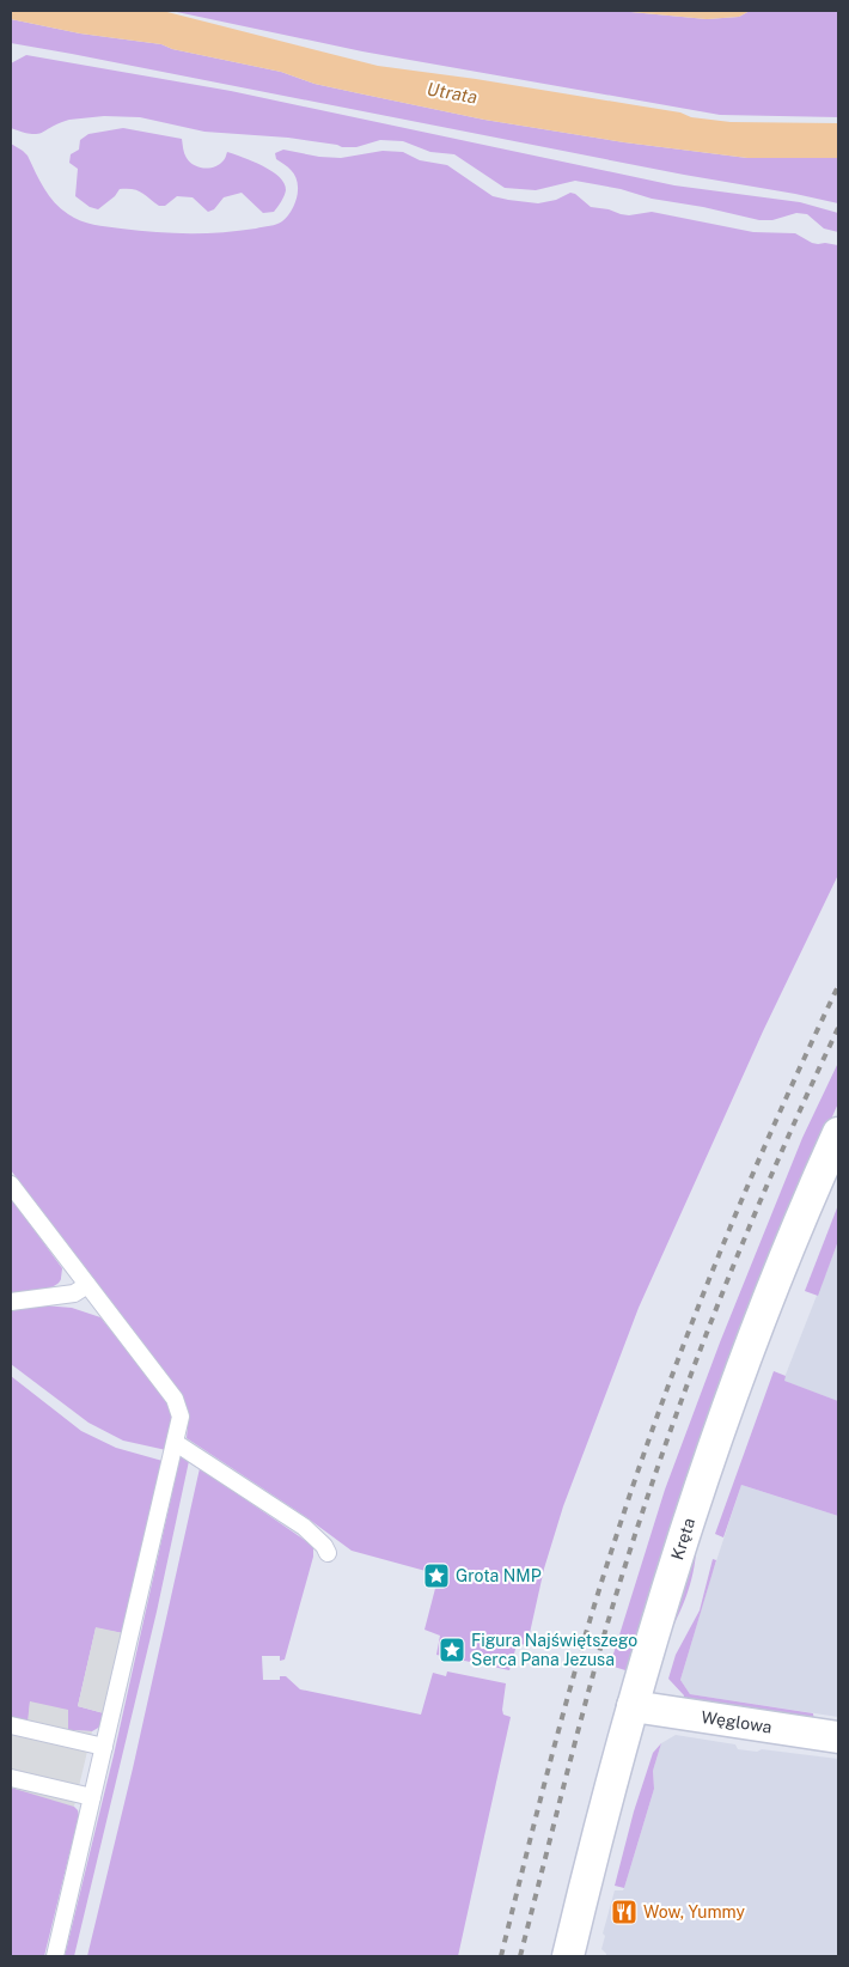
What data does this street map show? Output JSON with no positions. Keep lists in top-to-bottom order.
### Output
{
  "streets": {
    "street": ["Kręta", "Węglowa"]
  },
  "crossings": [
    ["Kręta", "Węglowa"]
  ],
  "water": ["Utrata"],
  "places": {
    "place": ["Grota NMP", "Figura Najświętszego Serca Pana Jezusa"],
    "restaurant": ["Wow, Yummy"]
  }
}
